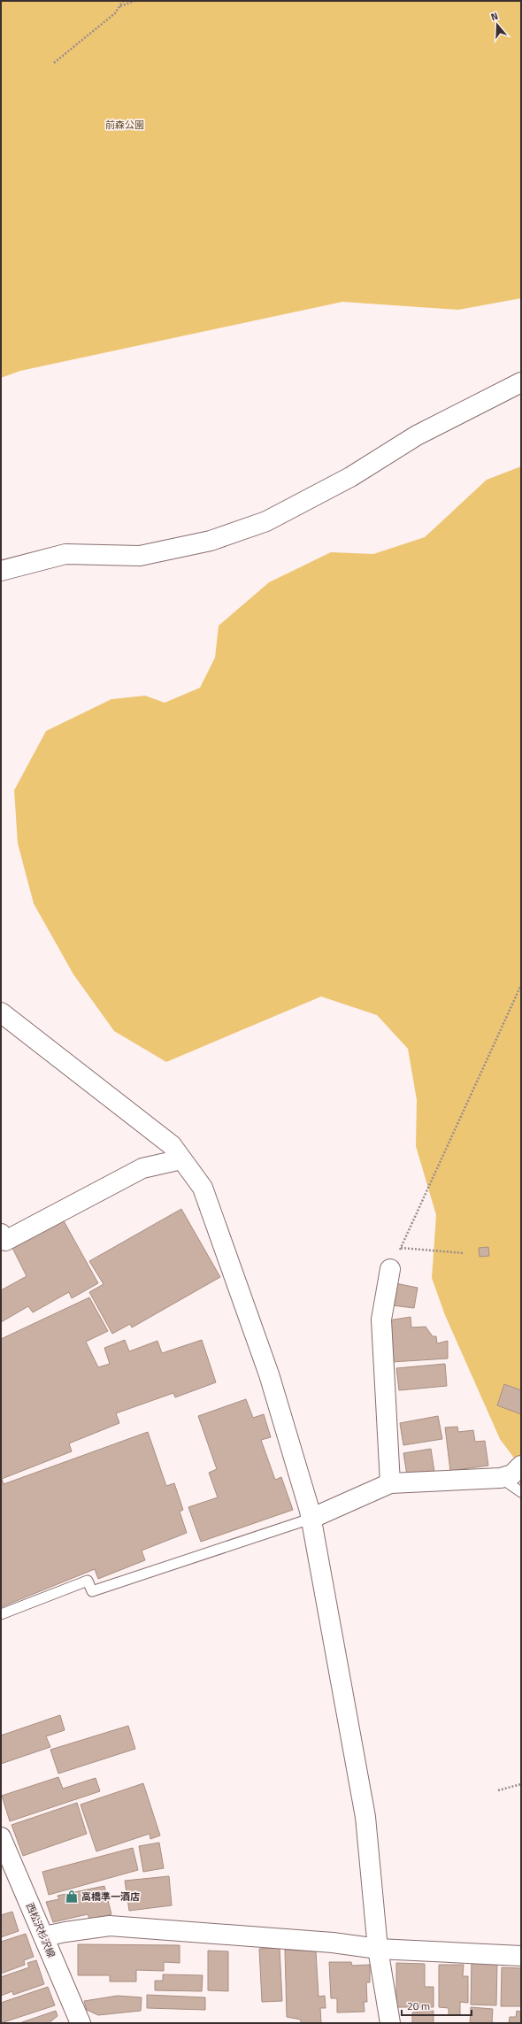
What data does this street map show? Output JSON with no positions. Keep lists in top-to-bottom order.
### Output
{
  "streets": {
    "street": ["西松沢杉沢線"]
  },
  "parks": ["前森公園"],
  "places": {
    "shop": ["高橋準一酒店"]
  },
  "scale_bar": "20 m",
  "north": "top"
}
